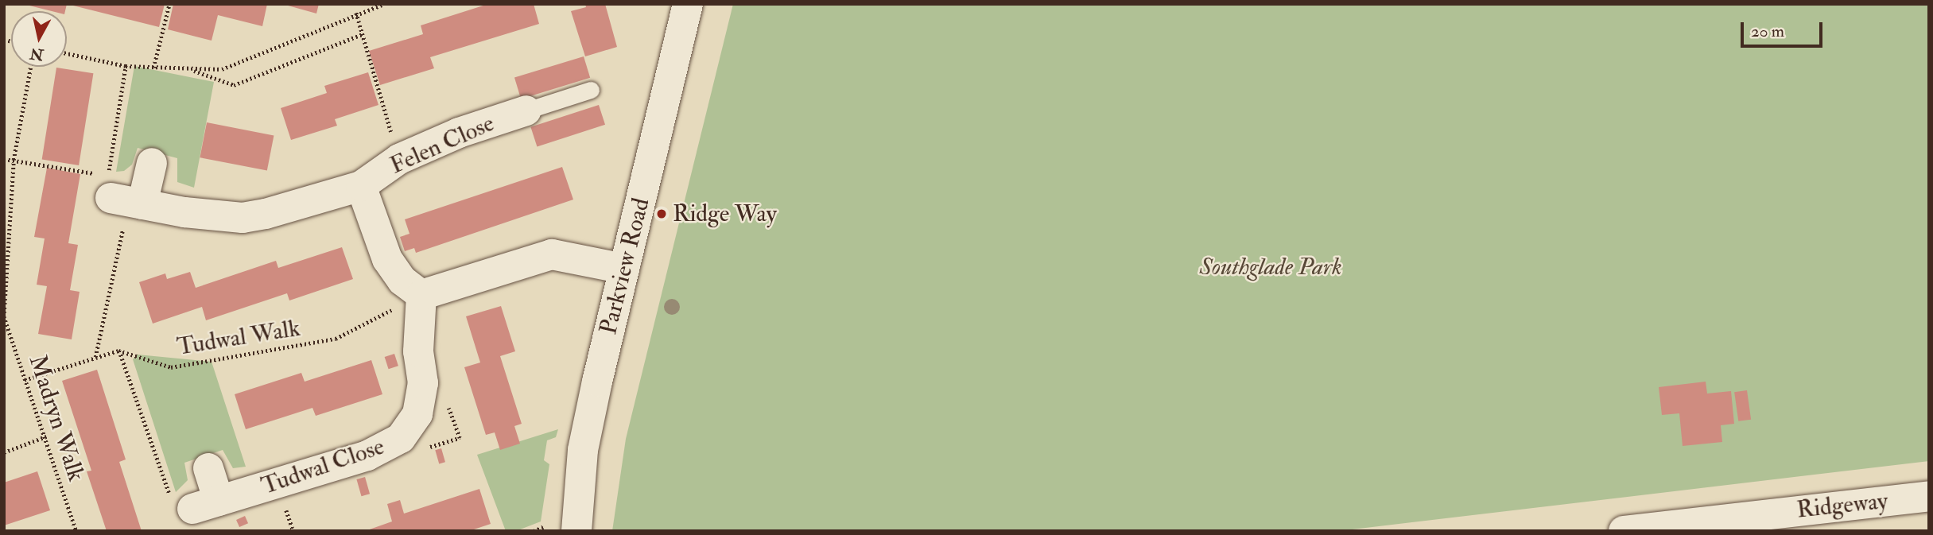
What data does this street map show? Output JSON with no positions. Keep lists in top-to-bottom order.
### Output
{
  "streets": {
    "street": [
      "Felen Close",
      "Parkview Road",
      "Tudwal Close",
      "Ridgeway"
    ],
    "path": ["Tudwal Walk", "Madryn Walk"]
  },
  "crossings": [
    ["Tudwal Walk", "Tudwal Close"]
  ],
  "parks": ["Southglade Park"],
  "places": ["Ridge Way"],
  "scale_bar": "20 m",
  "north": "bottom"
}
